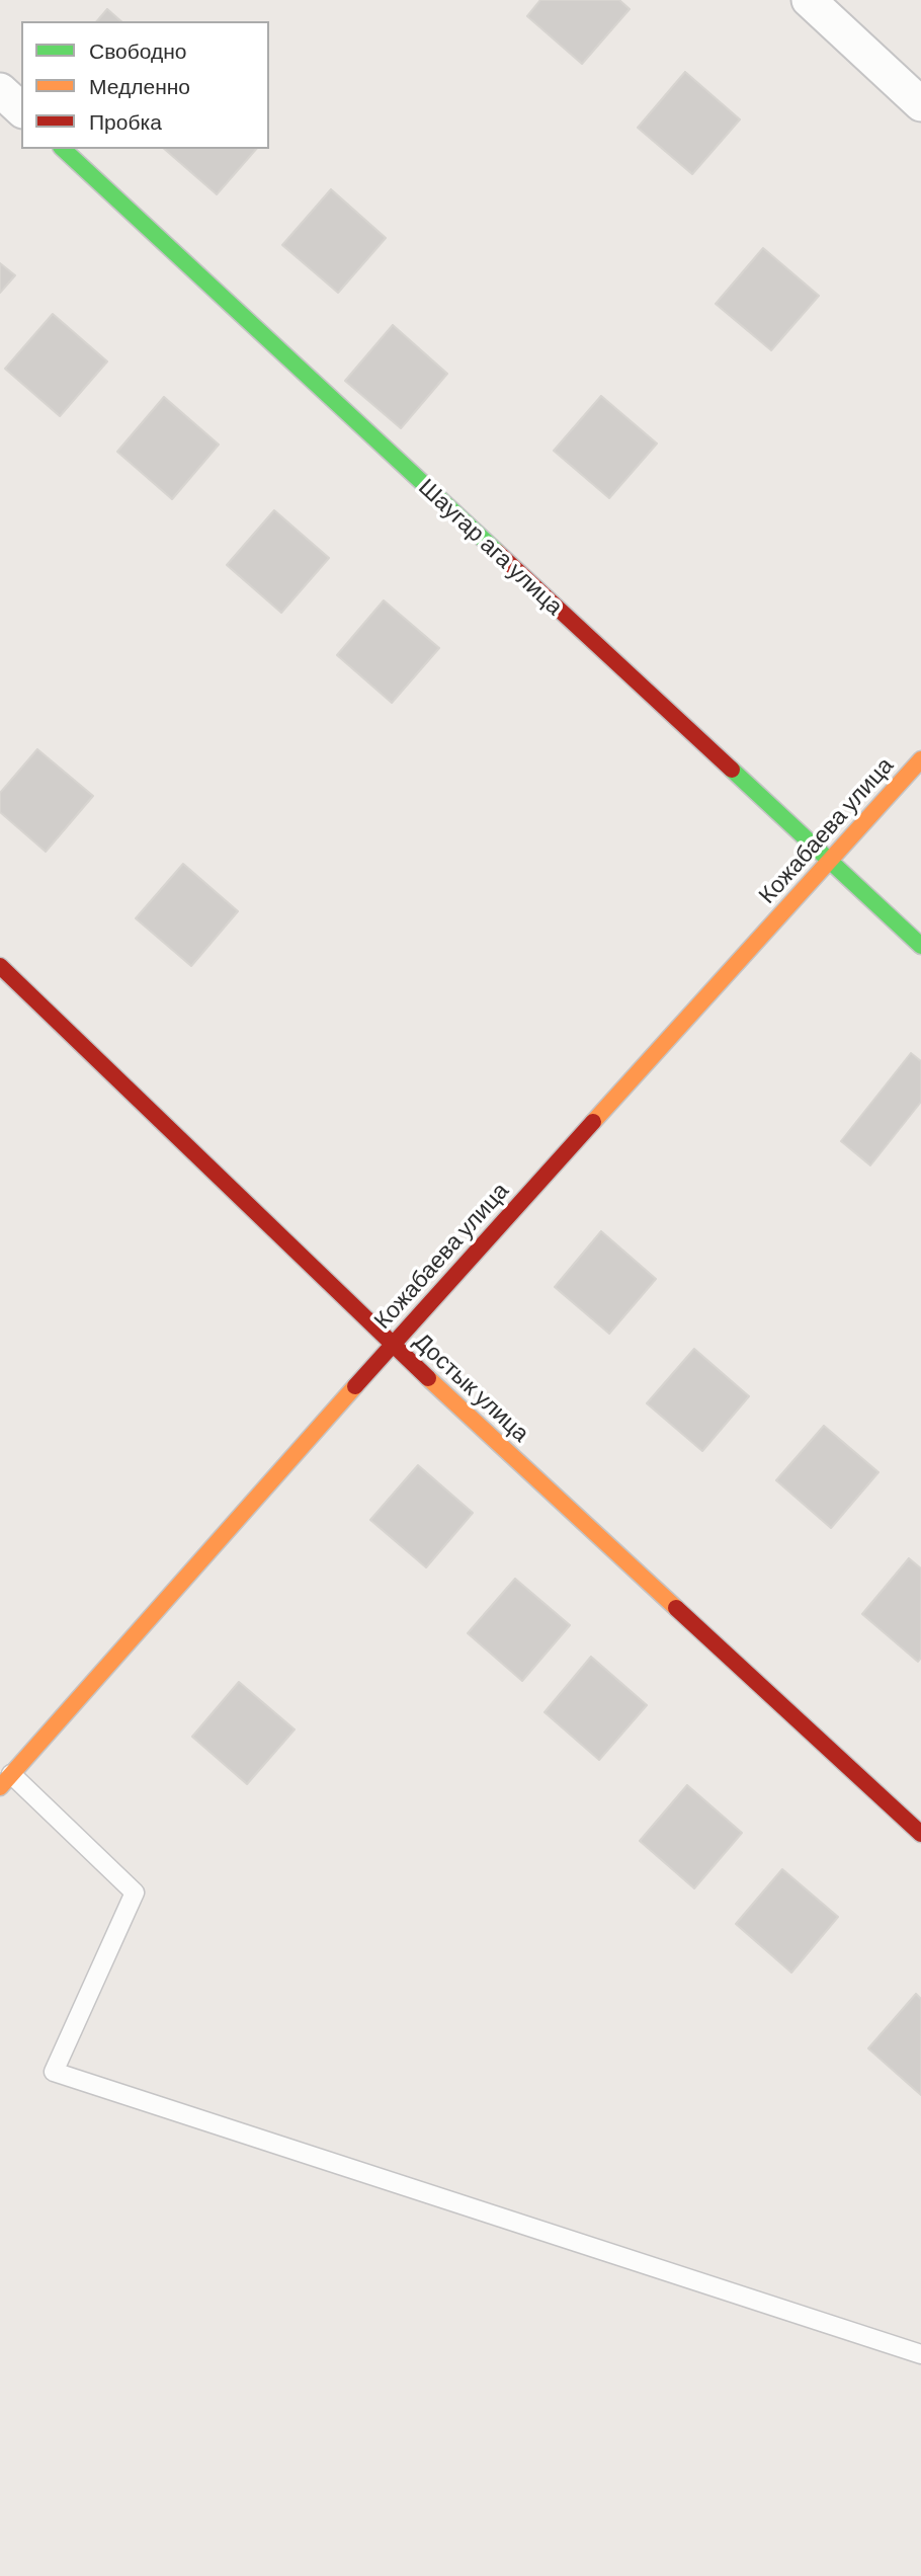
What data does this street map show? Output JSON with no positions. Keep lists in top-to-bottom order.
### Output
{
  "streets": {
    "street": ["Шаугар ага улица", "Кожабаева улица", "Достык улица"]
  },
  "crossings": [
    ["Шаугар ага улица", "Кожабаева улица"],
    ["Кожабаева улица", "Достык улица"]
  ],
  "legend": ["Свободно", "Медленно", "Пробка"]
}
